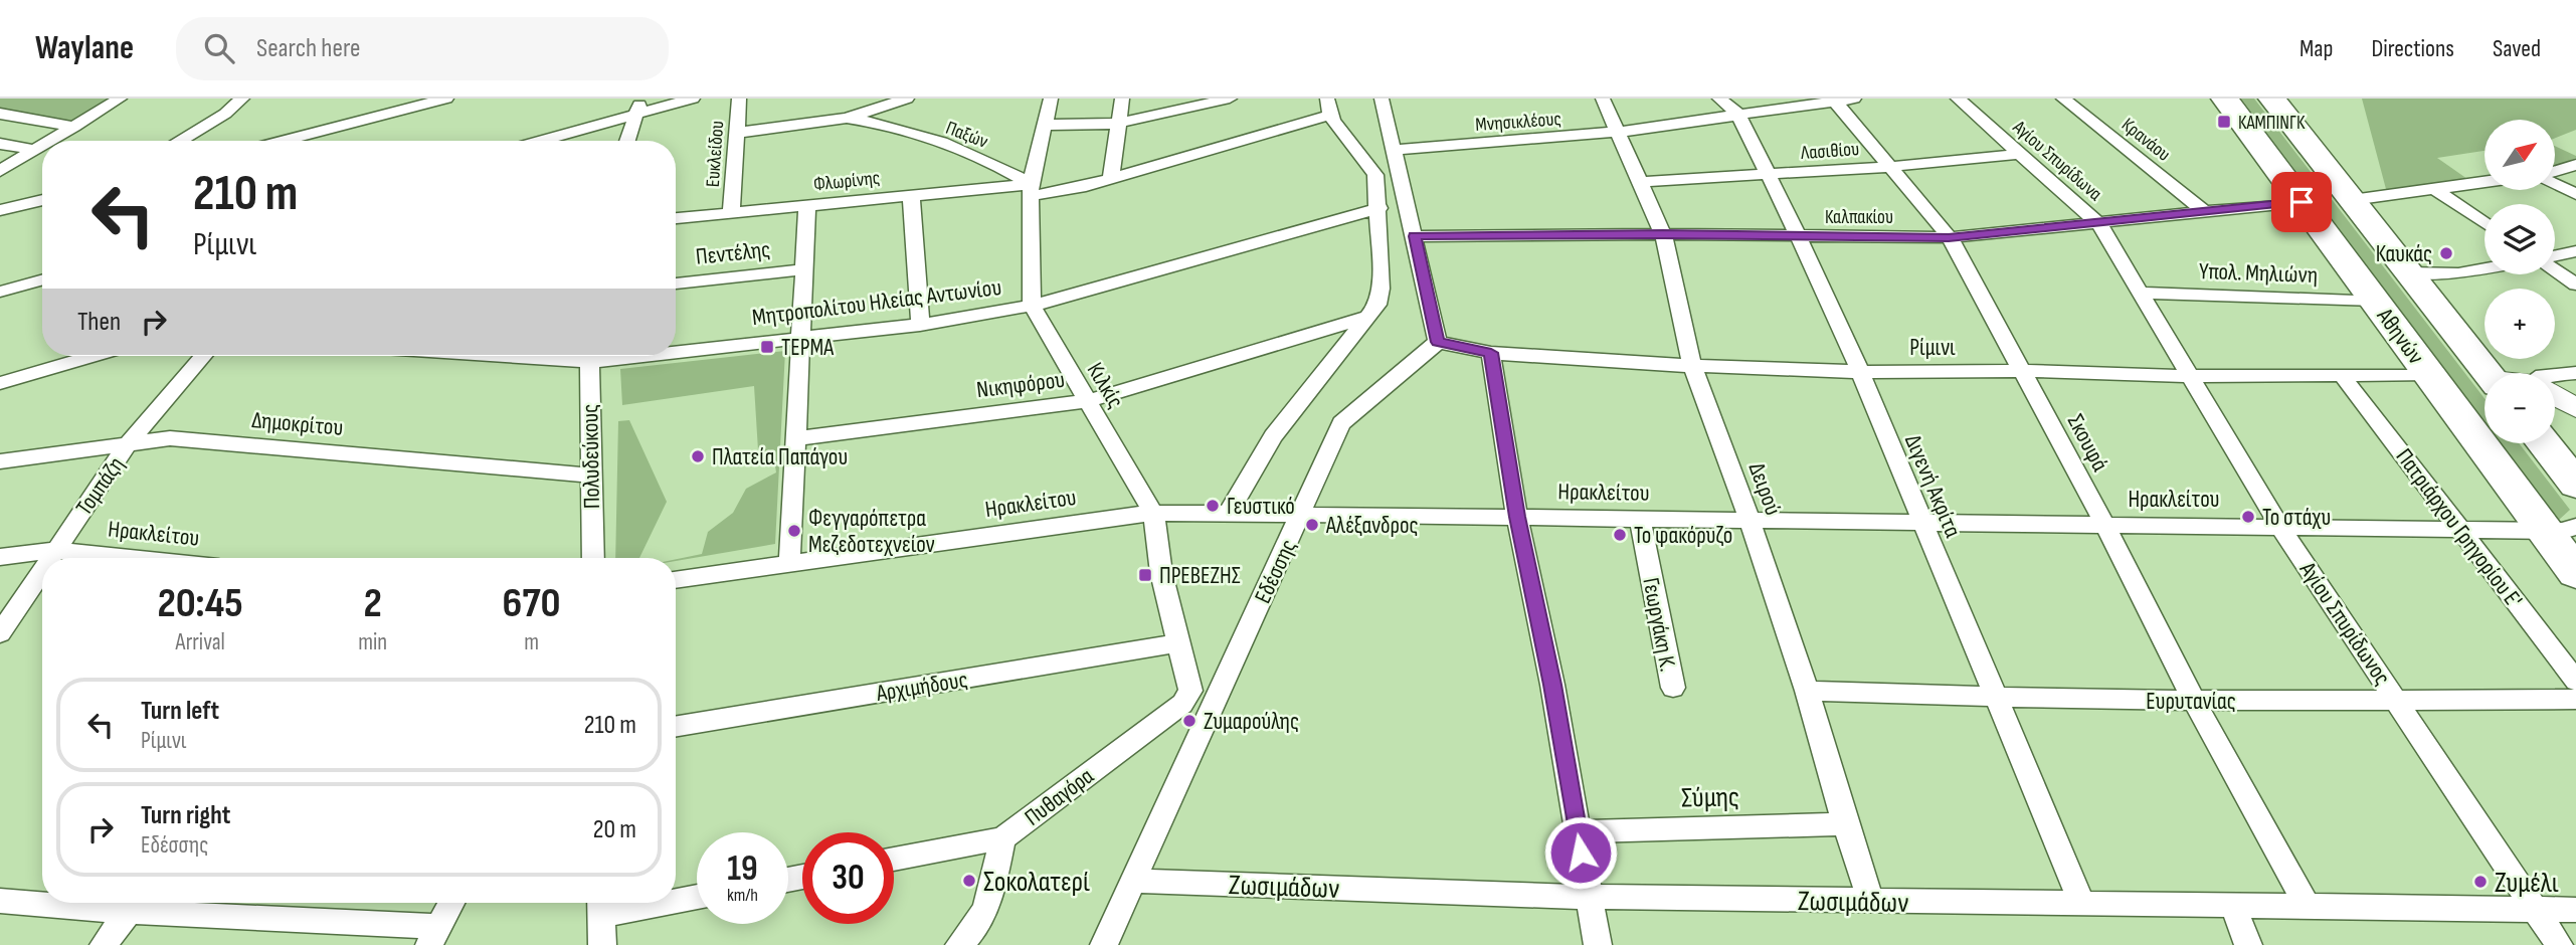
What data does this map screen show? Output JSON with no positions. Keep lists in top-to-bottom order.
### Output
{
  "streets": {
    "highway": ["Αθηνών"],
    "street": [
      "Μνησικλέους",
      "Παξών",
      "Κρανάου",
      "Λασιθίου",
      "Ευκλείδου",
      "Αγίου Σπυρίδωνα",
      "Φλωρίνης",
      "Καλπακίου",
      "Πεντέλης",
      "Υπολ. Μηλιώνη",
      "Μητροπολίτου Ηλείας Αντωνίου",
      "Ρίμινι",
      "Νικηφόρου",
      "Κιλκίς",
      "Δημοκρίτου",
      "Σκουφά",
      "Πολυδεύκους",
      "Τομπάζη",
      "Διγενή Ακρίτα",
      "Δειρού",
      "Ηρακλείτου",
      "Πατριάρχου Γρηγορίου Ε'",
      "Εδέσσης",
      "Αγίου Σπυρίδωνος",
      "Γεωργάκη Κ.",
      "Αρχιμήδους",
      "Ευρυτανίας",
      "Πυθαγόρα",
      "Σύμης",
      "Ζωσιμάδων"
    ]
  },
  "crossings": [
    ["Μνησικλέους", "Σκουφά"],
    ["Μνησικλέους", "Διγενή Ακρίτα"],
    ["Μνησικλέους", "Δειρού"],
    ["Παξών", "Φλωρίνης"],
    ["Παξών", "Κιλκίς"],
    ["Κρανάου", "Καλπακίου"],
    ["Λασιθίου", "Αγίου Σπυρίδωνα"],
    ["Λασιθίου", "Σκουφά"],
    ["Λασιθίου", "Διγενή Ακρίτα"],
    ["Λασιθίου", "Δειρού"],
    ["Ευκλείδου", "Φλωρίνης"],
    ["Αγίου Σπυρίδωνα", "Καλπακίου"],
    ["Αγίου Σπυρίδωνα", "Αγίου Σπυρίδωνος"],
    ["Φλωρίνης", "Κιλκίς"],
    ["Καλπακίου", "Αθηνών"],
    ["Καλπακίου", "Σκουφά"],
    ["Καλπακίου", "Διγενή Ακρίτα"],
    ["Καλπακίου", "Δειρού"],
    ["Καλπακίου", "Αγίου Σπυρίδωνος"],
    ["Υπολ. Μηλιώνη", "Αθηνών"],
    ["Υπολ. Μηλιώνη", "Αγίου Σπυρίδωνος"],
    ["Μητροπολίτου Ηλείας Αντωνίου", "Κιλκίς"],
    ["Αθηνών", "Ρίμινι"],
    ["Αθηνών", "Ηρακλείτου"],
    ["Ρίμινι", "Σκουφά"],
    ["Ρίμινι", "Διγενή Ακρίτα"],
    ["Ρίμινι", "Δειρού"],
    ["Ρίμινι", "Πατριάρχου Γρηγορίου Ε'"],
    ["Ρίμινι", "Εδέσσης"],
    ["Ρίμινι", "Αγίου Σπυρίδωνος"],
    ["Νικηφόρου", "Κιλκίς"],
    ["Κιλκίς", "Ηρακλείτου"],
    ["Κιλκίς", "Αρχιμήδους"],
    ["Κιλκίς", "Πυθαγόρα"],
    ["Δημοκρίτου", "Πολυδεύκους"],
    ["Δημοκρίτου", "Τομπάζη"],
    ["Σκουφά", "Ηρακλείτου"],
    ["Σκουφά", "Ευρυτανίας"],
    ["Σκουφά", "Ζωσιμάδων"],
    ["Τομπάζη", "Ηρακλείτου"],
    ["Διγενή Ακρίτα", "Ηρακλείτου"],
    ["Διγενή Ακρίτα", "Ευρυτανίας"],
    ["Διγενή Ακρίτα", "Ζωσιμάδων"],
    ["Δειρού", "Ηρακλείτου"],
    ["Δειρού", "Ευρυτανίας"],
    ["Δειρού", "Σύμης"],
    ["Δειρού", "Ζωσιμάδων"],
    ["Ηρακλείτου", "Πατριάρχου Γρηγορίου Ε'"],
    ["Ηρακλείτου", "Εδέσσης"],
    ["Ηρακλείτου", "Αγίου Σπυρίδωνος"],
    ["Ηρακλείτου", "Γεωργάκη Κ."],
    ["Εδέσσης", "Ζωσιμάδων"],
    ["Αγίου Σπυρίδωνος", "Ευρυτανίας"],
    ["Αγίου Σπυρίδωνος", "Ζωσιμάδων"]
  ],
  "places": {
    "transit": ["ΚΑΜΠΙΝΓΚ", "ΤΕΡΜΑ", "ΠΡΕΒΕΖΗΣ"],
    "other": [
      "Καυκάς",
      "Πλατεία Παπάγου",
      "Γευστικό",
      "Το στάχυ",
      "Αλέξανδρος",
      "Φεγγαρόπετρα Μεζεδοτεχνείον",
      "Το φακόρυζο",
      "Ζυμαρούλης",
      "Σοκολατερί",
      "Ζυμέλι"
    ]
  },
  "north": "top right",
  "page": {
    "header": "Waylane",
    "search": "Search here",
    "nav": ["Map", "Directions", "Saved"],
    "map_buttons": ["+", "−"],
    "turn": ["210 m", "Ρίμινι"],
    "then": "Then",
    "eta": [
      "20:45",
      "Arrival",
      "2",
      "min",
      "670",
      "m"
    ],
    "list": [
      {
        "name": "Turn left",
        "note": "Ρίμινι",
        "value": "210 m"
      },
      {
        "name": "Turn right",
        "note": "Εδέσσης",
        "value": "20 m"
      }
    ],
    "speed": "19 km/h",
    "limit": "30"
  }
}
